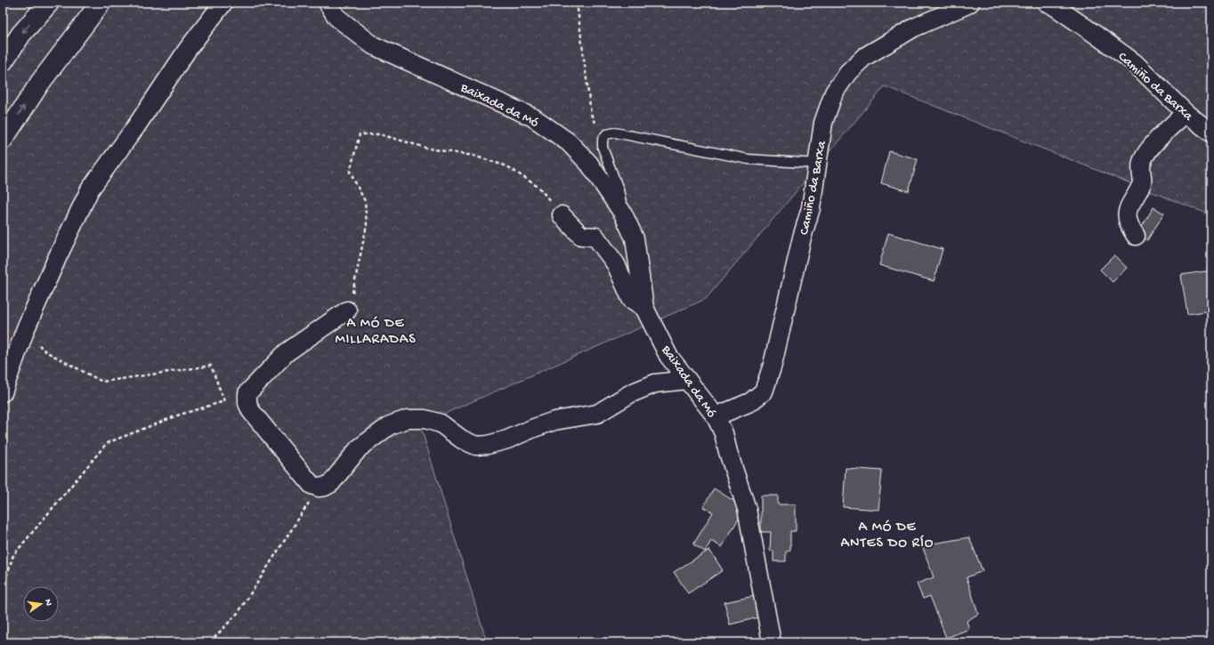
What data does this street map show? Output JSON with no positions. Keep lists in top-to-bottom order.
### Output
{
  "streets": {
    "street": ["Camiño da Barxa", "Baixada da Mó"]
  },
  "crossings": [
    ["Camiño da Barxa", "Baixada da Mó"]
  ],
  "districts": ["A MÓ DE MILLARADAS", "A MÓ DE ANTES DO RÍO"],
  "north": "right"
}
